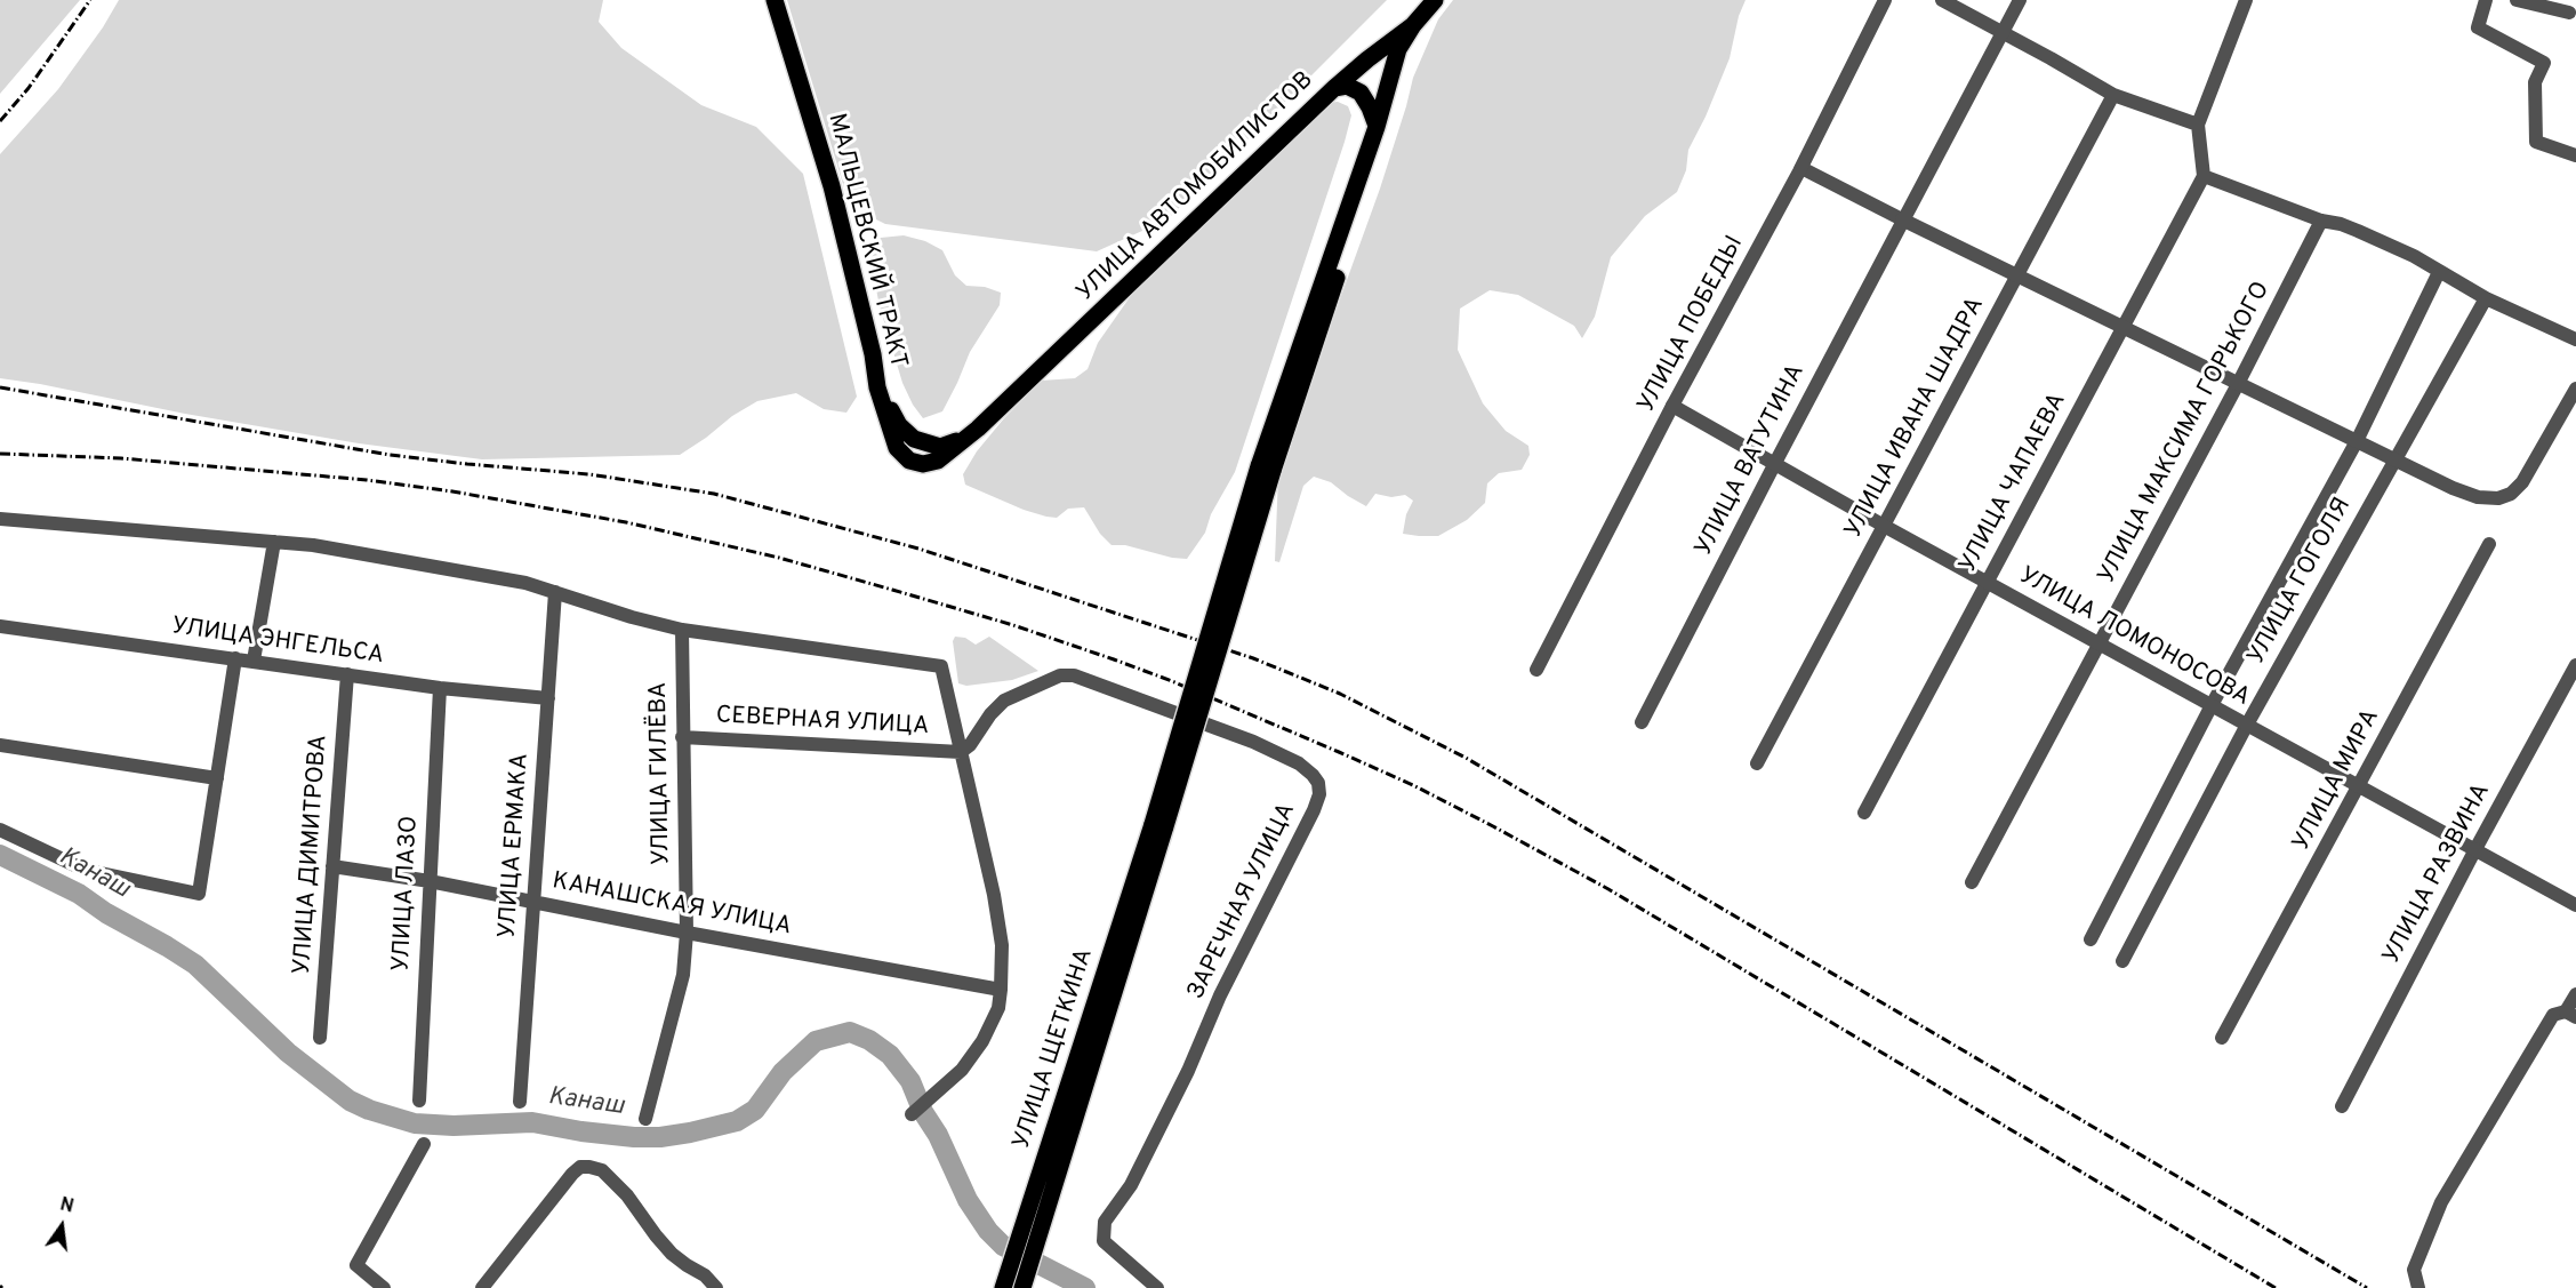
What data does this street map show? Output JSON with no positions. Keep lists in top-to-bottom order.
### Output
{
  "streets": {
    "main road": ["УЛИЦА АВТОМОБИЛИСТОВ", "МАЛЬЦЕВСКИЙ ТРАКТ", "УЛИЦА ЩЕТКИНА"],
    "street": [
      "УЛИЦА ПОБЕДЫ",
      "УЛИЦА ИВАНА ШАДРА",
      "УЛИЦА МАКСИМА ГОРЬКОГО",
      "УЛИЦА ВАТУТИНА",
      "УЛИЦА ЧАПАЕВА",
      "УЛИЦА ГОГОЛЯ",
      "УЛИЦА ЛОМОНОСОВА",
      "УЛИЦА ЭНГЕЛЬСА",
      "СЕВЕРНАЯ УЛИЦА",
      "УЛИЦА ГИЛЁВА",
      "УЛИЦА МИРА",
      "УЛИЦА ЕРМАКА",
      "УЛИЦА ДИМИТРОВА",
      "УЛИЦА РАЗВИНА",
      "УЛИЦА ЛАЗО",
      "ЗАРЕЧНАЯ УЛИЦА",
      "КАНАШСКАЯ УЛИЦА"
    ]
  },
  "crossings": [
    ["УЛИЦА АВТОМОБИЛИСТОВ", "МАЛЬЦЕВСКИЙ ТРАКТ"],
    ["УЛИЦА ПОБЕДЫ", "УЛИЦА ЛОМОНОСОВА"],
    ["УЛИЦА ИВАНА ШАДРА", "УЛИЦА ЛОМОНОСОВА"],
    ["УЛИЦА МАКСИМА ГОРЬКОГО", "УЛИЦА ЛОМОНОСОВА"],
    ["УЛИЦА ВАТУТИНА", "УЛИЦА ЛОМОНОСОВА"],
    ["УЛИЦА ЧАПАЕВА", "УЛИЦА ЛОМОНОСОВА"],
    ["УЛИЦА ГОГОЛЯ", "УЛИЦА ЛОМОНОСОВА"],
    ["УЛИЦА ЛОМОНОСОВА", "УЛИЦА МИРА"],
    ["УЛИЦА ЛОМОНОСОВА", "УЛИЦА РАЗВИНА"],
    ["УЛИЦА ЭНГЕЛЬСА", "УЛИЦА ЕРМАКА"],
    ["УЛИЦА ЭНГЕЛЬСА", "УЛИЦА ДИМИТРОВА"],
    ["УЛИЦА ЭНГЕЛЬСА", "УЛИЦА ЛАЗО"],
    ["СЕВЕРНАЯ УЛИЦА", "УЛИЦА ГИЛЁВА"],
    ["СЕВЕРНАЯ УЛИЦА", "ЗАРЕЧНАЯ УЛИЦА"],
    ["УЛИЦА ГИЛЁВА", "КАНАШСКАЯ УЛИЦА"],
    ["УЛИЦА ЕРМАКА", "КАНАШСКАЯ УЛИЦА"],
    ["УЛИЦА ДИМИТРОВА", "КАНАШСКАЯ УЛИЦА"],
    ["УЛИЦА ЛАЗО", "КАНАШСКАЯ УЛИЦА"]
  ],
  "water": ["Канаш"],
  "north": "top"
}
